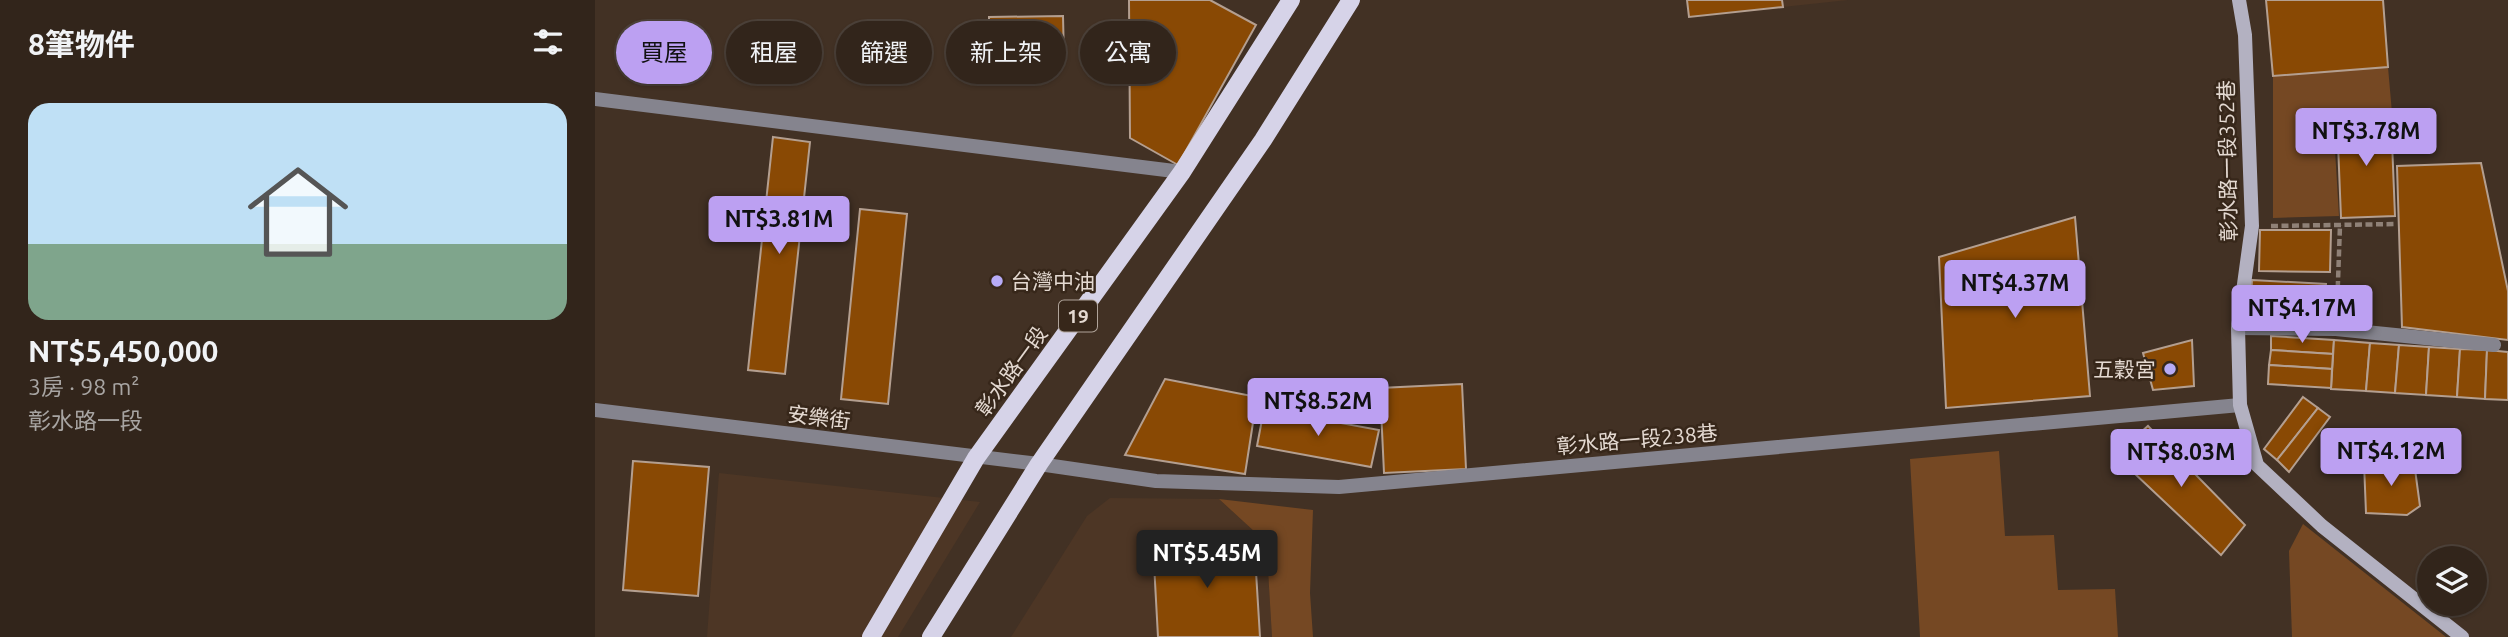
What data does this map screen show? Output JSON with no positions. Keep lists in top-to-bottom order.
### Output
{
  "streets": {
    "main road": ["19", "彰水路一段"],
    "street": ["彰水路一段352巷", "安樂街", "彰水路一段238巷"]
  },
  "crossings": [
    ["彰水路一段352巷", "彰水路一段238巷"],
    ["19", "安樂街"],
    ["19", "彰水路一段238巷"],
    ["彰水路一段", "安樂街"],
    ["安樂街", "彰水路一段238巷"]
  ],
  "places": ["台灣中油", "五穀宮"],
  "page": {
    "heading": "8筆物件",
    "chip": [
      "買屋",
      "租屋",
      "篩選",
      "新上架",
      "公寓"
    ],
    "list": [
      {
        "name": "NT$5,450,000",
        "note": "3房 · 98 m² · 彰水路一段"
      }
    ],
    "price": [
      "NT$3.78M",
      "NT$3.81M",
      "NT$4.37M",
      "NT$4.17M",
      "NT$8.52M",
      "NT$4.12M",
      "NT$8.03M",
      "NT$5.45M"
    ]
  }
}
